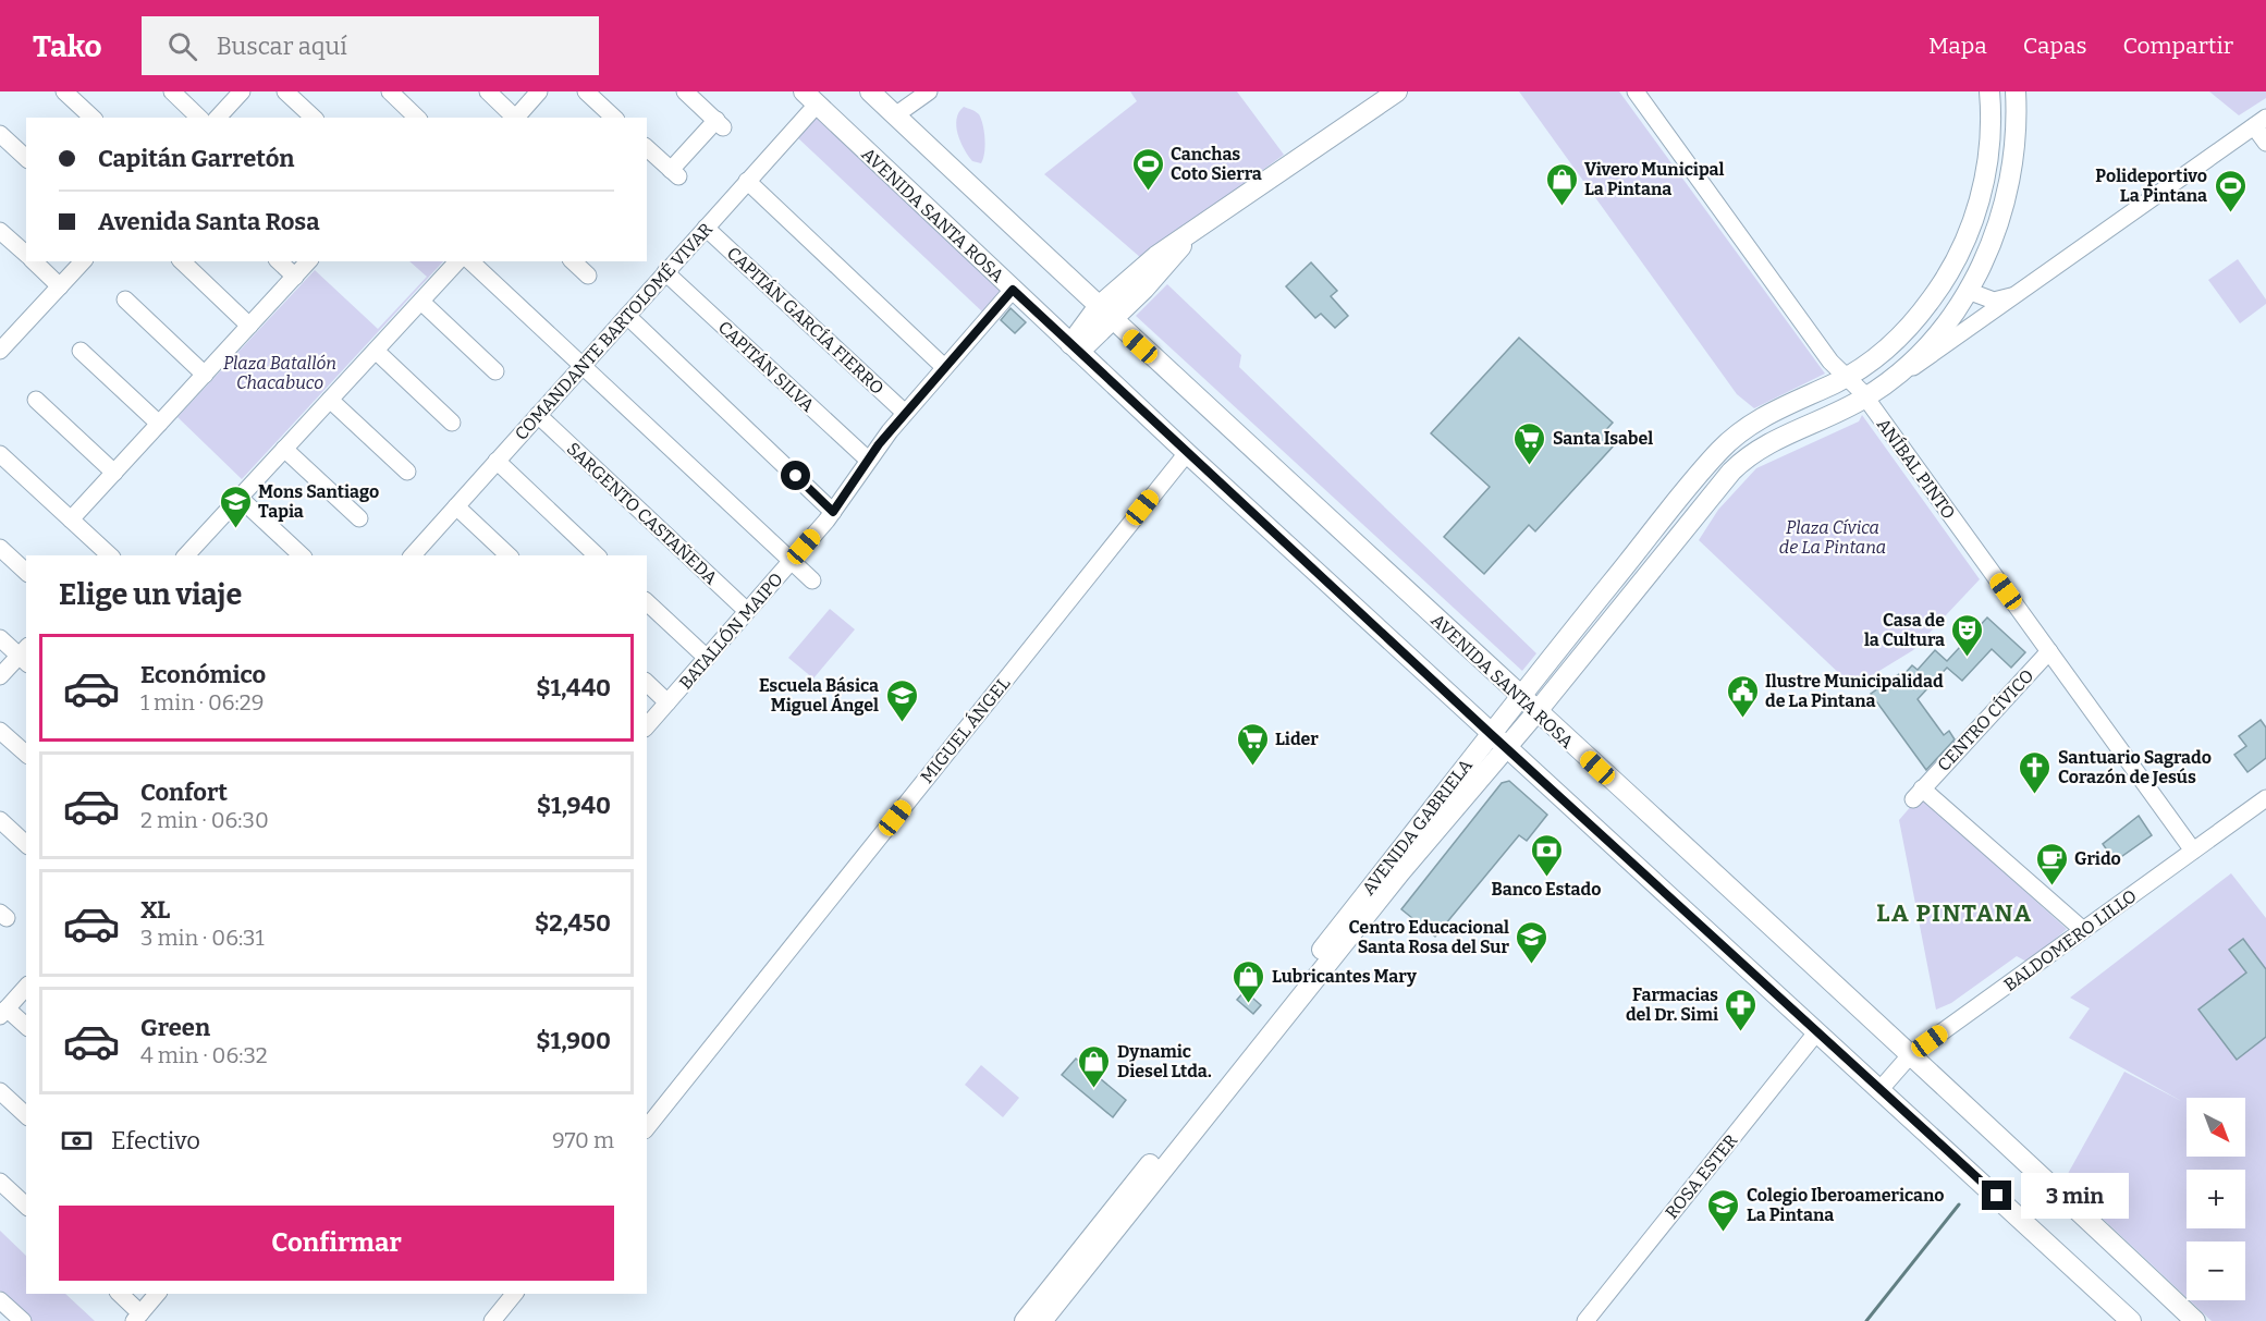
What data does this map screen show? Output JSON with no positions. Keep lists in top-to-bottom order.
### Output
{
  "streets": {
    "main road": ["AVENIDA SANTA ROSA", "AVENIDA GABRIELA"],
    "street": [
      "CAPITÁN GARCÍA FIERRO",
      "COMANDANTE BARTOLOMÉ VIVAR",
      "CAPITÁN SILVA",
      "ANÍBAL PINTO",
      "SARGENTO CASTAÑEDA",
      "BATALLÓN MAIPO",
      "CENTRO CÍVICO",
      "MIGUEL ÁNGEL",
      "BALDOMERO LILLO",
      "ROSA ESTER"
    ]
  },
  "crossings": [
    ["AVENIDA SANTA ROSA", "COMANDANTE BARTOLOMÉ VIVAR"],
    ["AVENIDA SANTA ROSA", "BATALLÓN MAIPO"],
    ["AVENIDA SANTA ROSA", "MIGUEL ÁNGEL"],
    ["AVENIDA SANTA ROSA", "AVENIDA GABRIELA"],
    ["AVENIDA SANTA ROSA", "BALDOMERO LILLO"],
    ["AVENIDA SANTA ROSA", "ROSA ESTER"],
    ["CAPITÁN GARCÍA FIERRO", "COMANDANTE BARTOLOMÉ VIVAR"],
    ["CAPITÁN GARCÍA FIERRO", "BATALLÓN MAIPO"],
    ["COMANDANTE BARTOLOMÉ VIVAR", "CAPITÁN SILVA"],
    ["COMANDANTE BARTOLOMÉ VIVAR", "SARGENTO CASTAÑEDA"],
    ["CAPITÁN SILVA", "BATALLÓN MAIPO"],
    ["ANÍBAL PINTO", "CENTRO CÍVICO"],
    ["ANÍBAL PINTO", "AVENIDA GABRIELA"],
    ["ANÍBAL PINTO", "BALDOMERO LILLO"],
    ["SARGENTO CASTAÑEDA", "BATALLÓN MAIPO"],
    ["CENTRO CÍVICO", "BALDOMERO LILLO"]
  ],
  "districts": ["LA PINTANA"],
  "parks": ["Plaza Batallón Chacabuco", "Plaza Cívica de La Pintana"],
  "places": {
    "sports": ["Canchas Coto Sierra", "Polideportivo La Pintana"],
    "shop": ["Vivero Municipal La Pintana", "Lubricantes Mary", "Dynamic Diesel Ltda."],
    "supermarket": ["Santa Isabel", "Lider"],
    "school or university": [
      "Mons Santiago Tapia",
      "Escuela Básica Miguel Ángel",
      "Centro Educacional Santa Rosa del Sur",
      "Colegio Iberoamericano La Pintana"
    ],
    "theatre": ["Casa de la Cultura"],
    "public building": ["Ilustre Municipalidad de La Pintana"],
    "church": ["Santuario Sagrado Corazón de Jesús"],
    "bank": ["Banco Estado"],
    "cafe": ["Grido"],
    "pharmacy": ["Farmacias del Dr. Simi"]
  },
  "north": "bottom right",
  "page": {
    "header": "Tako",
    "search": "Buscar aquí",
    "nav": ["Mapa", "Capas", "Compartir"],
    "banner": ["Capitán Garretón", "Avenida Santa Rosa"],
    "heading": "Elige un viaje",
    "list": [
      {
        "name": "Económico",
        "note": "1 min · 06:29",
        "value": "$1,440"
      },
      {
        "name": "Confort",
        "note": "2 min · 06:30",
        "value": "$1,940"
      },
      {
        "name": "XL",
        "note": "3 min · 06:31",
        "value": "$2,450"
      },
      {
        "name": "Green",
        "note": "4 min · 06:32",
        "value": "$1,900"
      }
    ],
    "map_buttons": ["+", "−"],
    "pay": ["Efectivo", "970 m"],
    "bubble": "3 min",
    "buttons": "Confirmar"
  }
}
